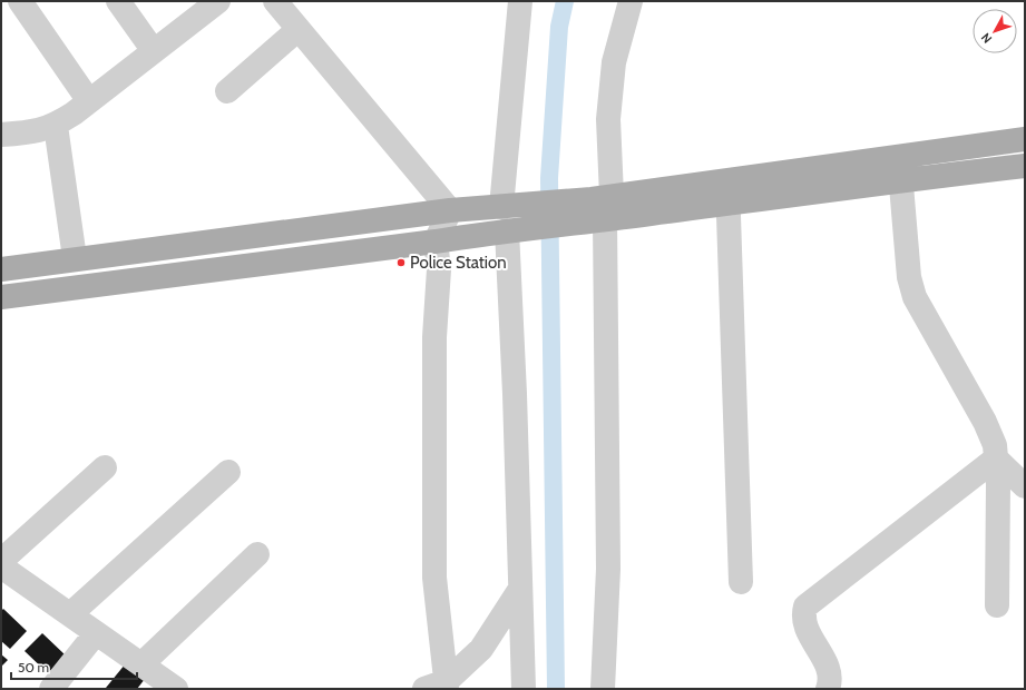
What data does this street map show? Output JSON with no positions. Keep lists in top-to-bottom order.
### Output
{
  "places": ["Police Station"],
  "scale_bar": "50 m",
  "north": "bottom left"
}
